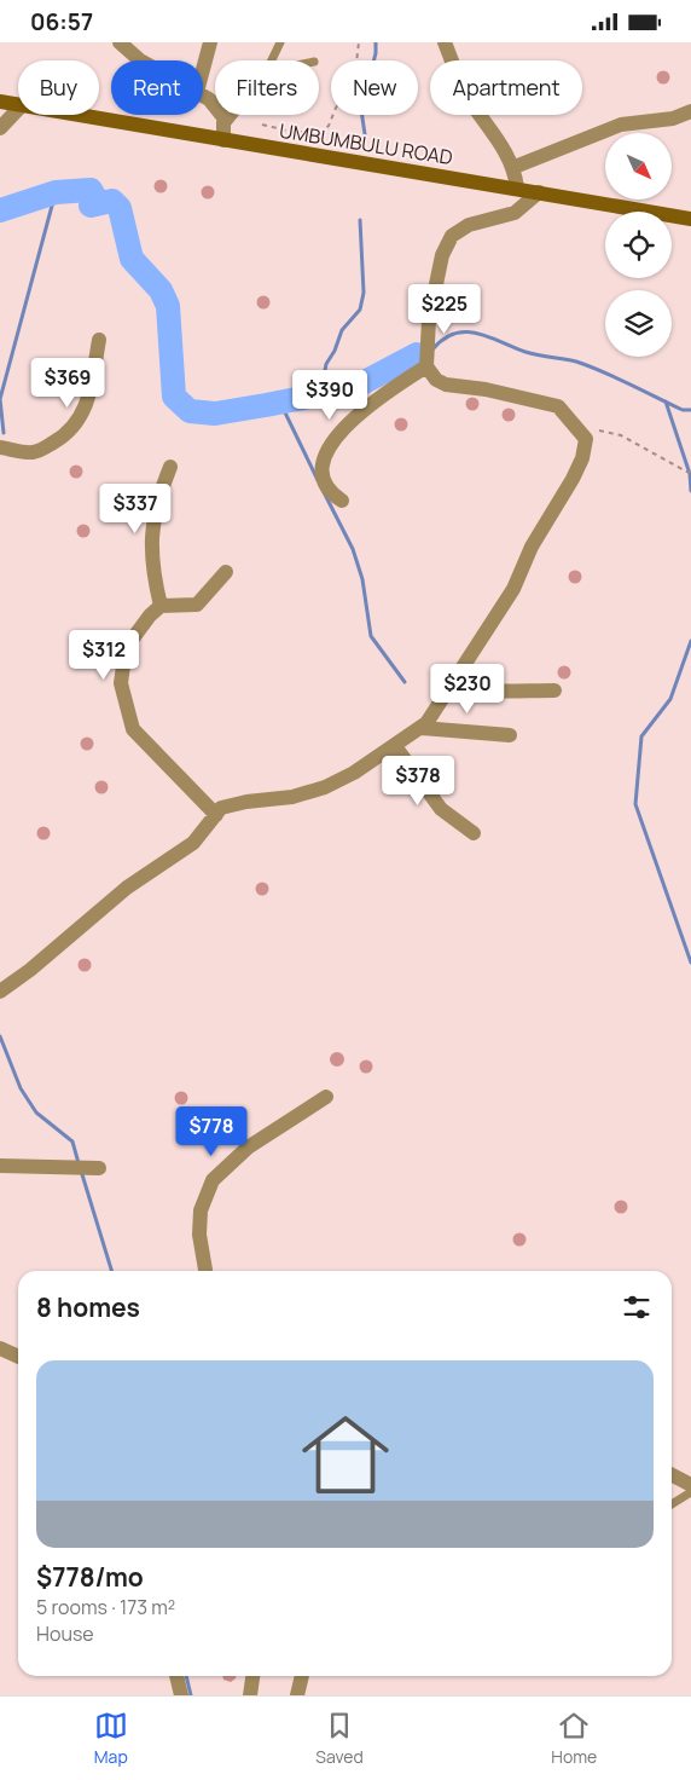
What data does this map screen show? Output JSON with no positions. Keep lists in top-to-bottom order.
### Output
{
  "streets": {
    "main road": ["UMBUMBULU ROAD"]
  },
  "north": "bottom right",
  "page": {
    "status": "06:57",
    "chip": [
      "Buy",
      "Rent",
      "Filters",
      "New",
      "Apartment"
    ],
    "price": [
      "$225",
      "$369",
      "$390",
      "$337",
      "$312",
      "$230",
      "$378",
      "$778"
    ],
    "heading": "8 homes",
    "list": [
      {
        "name": "$778/mo",
        "note": "5 rooms · 173 m² · House"
      }
    ],
    "tabs": ["Map", "Saved", "Home"]
  }
}
